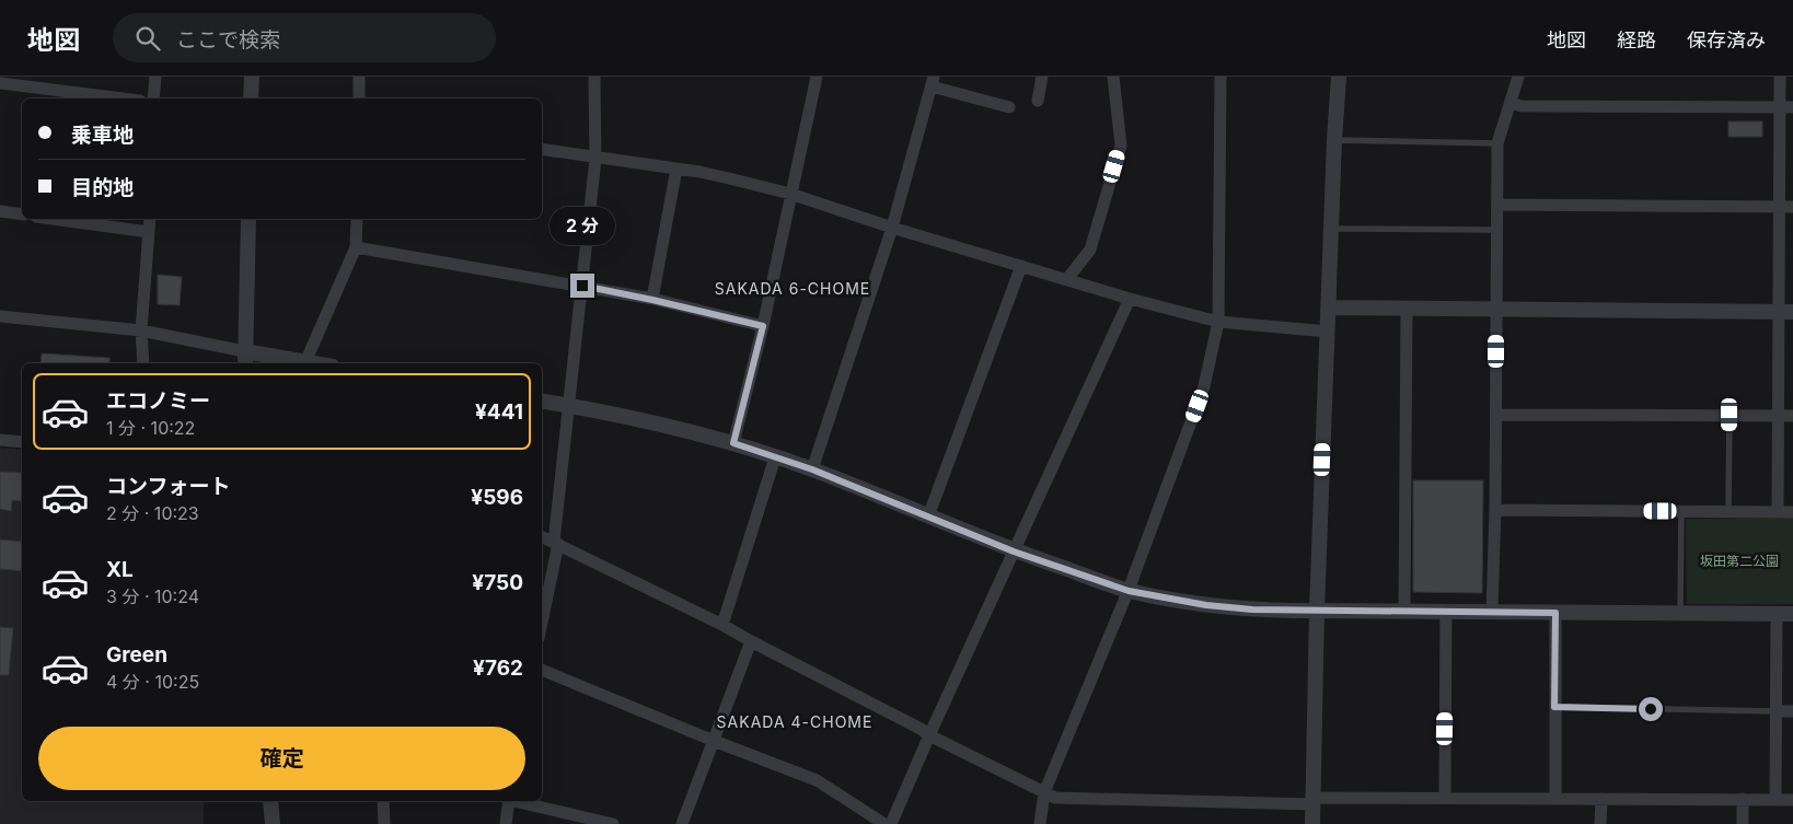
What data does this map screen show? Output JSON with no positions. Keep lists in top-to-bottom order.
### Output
{
  "districts": ["SAKADA 6-CHOME", "SAKADA 4-CHOME"],
  "parks": ["坂田第二公園"],
  "page": {
    "header": "地図",
    "search": "ここで検索",
    "nav": ["地図", "経路", "保存済み"],
    "banner": ["乗車地", "目的地"],
    "bubble": "2 分",
    "list": [
      {
        "name": "エコノミー",
        "note": "1 分 · 10:22",
        "value": "¥441"
      },
      {
        "name": "コンフォート",
        "note": "2 分 · 10:23",
        "value": "¥596"
      },
      {
        "name": "XL",
        "note": "3 分 · 10:24",
        "value": "¥750"
      },
      {
        "name": "Green",
        "note": "4 分 · 10:25",
        "value": "¥762"
      }
    ],
    "buttons": "確定"
  }
}
